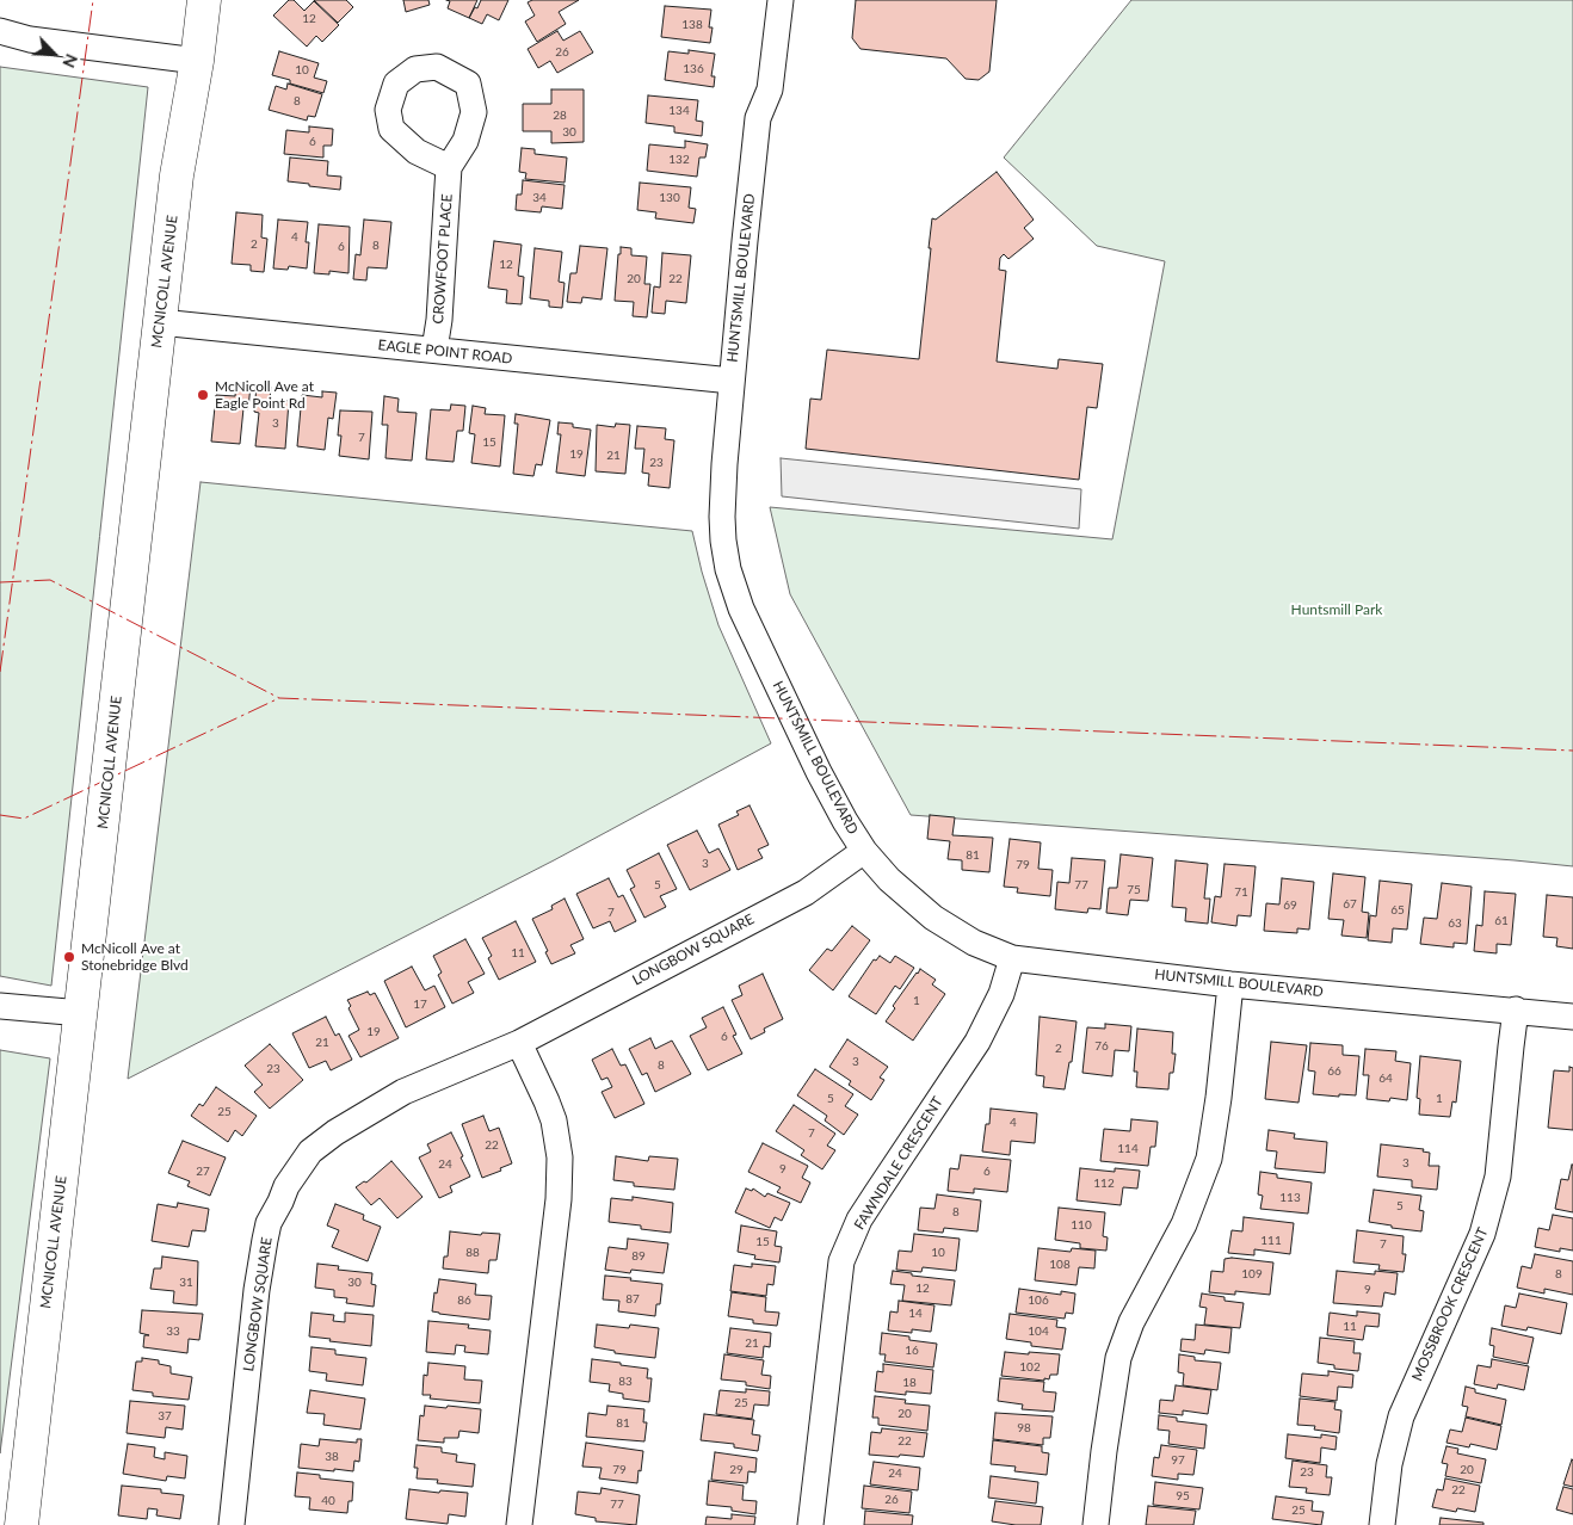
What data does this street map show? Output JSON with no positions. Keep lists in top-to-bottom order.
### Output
{
  "streets": {
    "main road": ["MCNICOLL AVENUE"],
    "street": [
      "CROWFOOT PLACE",
      "HUNTSMILL BOULEVARD",
      "EAGLE POINT ROAD",
      "LONGBOW SQUARE",
      "FAWNDALE CRESCENT",
      "MOSSBROOK CRESCENT"
    ]
  },
  "crossings": [
    ["CROWFOOT PLACE", "EAGLE POINT ROAD"],
    ["HUNTSMILL BOULEVARD", "EAGLE POINT ROAD"],
    ["HUNTSMILL BOULEVARD", "LONGBOW SQUARE"],
    ["HUNTSMILL BOULEVARD", "FAWNDALE CRESCENT"],
    ["HUNTSMILL BOULEVARD", "MOSSBROOK CRESCENT"],
    ["MCNICOLL AVENUE", "EAGLE POINT ROAD"]
  ],
  "parks": ["Huntsmill Park"],
  "places": ["McNicoll Ave at Eagle Point Rd", "McNicoll Ave at Stonebridge Blvd"],
  "house_numbers": [
    "12",
    "138",
    "26",
    "136",
    "10",
    "8",
    "134",
    "28",
    "30",
    "6",
    "132",
    "34",
    "130",
    "4",
    "2",
    "8",
    "6",
    "12",
    "20",
    "22",
    "3",
    "7",
    "15",
    "19",
    "21",
    "23",
    "81",
    "3",
    "79",
    "5",
    "77",
    "75",
    "71",
    "67",
    "69",
    "65",
    "7",
    "61",
    "63",
    "11",
    "1",
    "17",
    "19",
    "6",
    "21",
    "76",
    "2",
    "3",
    "8",
    "23",
    "66",
    "64",
    "5",
    "1",
    "25",
    "4",
    "7",
    "22",
    "114",
    "3",
    "24",
    "9",
    "27",
    "6",
    "112",
    "113",
    "5",
    "8",
    "110",
    "111",
    "15",
    "7",
    "88",
    "10",
    "89",
    "108",
    "109",
    "8",
    "31",
    "30",
    "12",
    "9",
    "87",
    "86",
    "106",
    "14",
    "11",
    "33",
    "104",
    "21",
    "16",
    "102",
    "83",
    "18",
    "25",
    "20",
    "37",
    "81",
    "98",
    "22",
    "38",
    "97",
    "79",
    "29",
    "20",
    "23",
    "24",
    "22",
    "95",
    "26",
    "40",
    "77",
    "25"
  ],
  "north": "bottom right"
}
